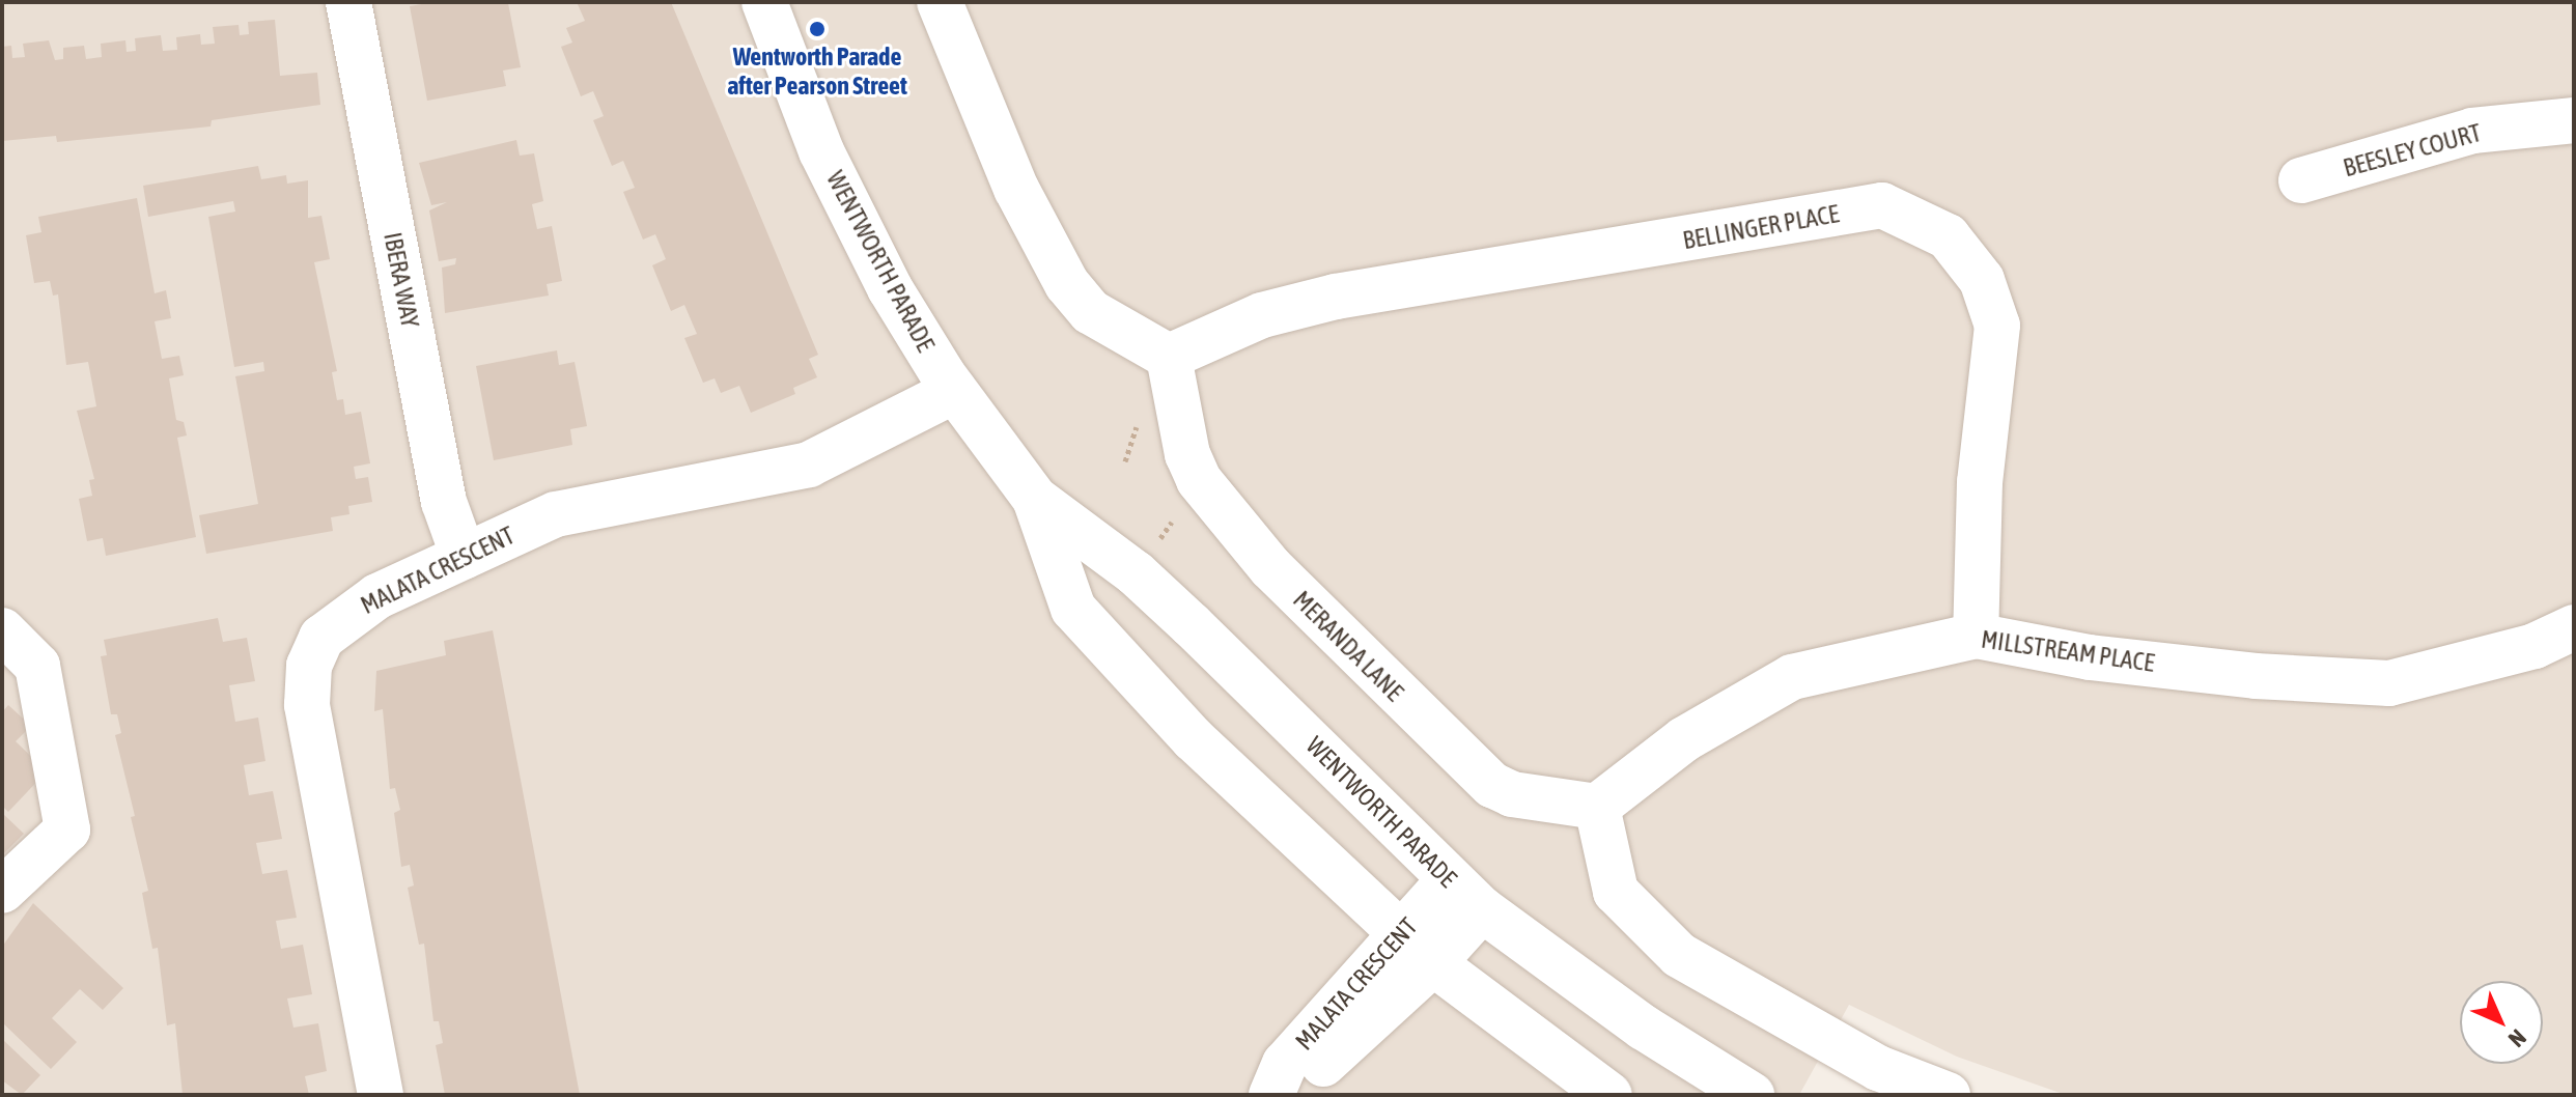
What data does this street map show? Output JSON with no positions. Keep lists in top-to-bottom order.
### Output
{
  "streets": {
    "street": [
      "BEESLEY COURT",
      "BELLINGER PLACE",
      "WENTWORTH PARADE",
      "IBERA WAY",
      "MALATA CRESCENT",
      "MERANDA LANE",
      "MILLSTREAM PLACE"
    ]
  },
  "crossings": [
    ["BELLINGER PLACE", "MERANDA LANE"],
    ["BELLINGER PLACE", "MILLSTREAM PLACE"],
    ["WENTWORTH PARADE", "MALATA CRESCENT"],
    ["IBERA WAY", "MALATA CRESCENT"],
    ["MERANDA LANE", "MILLSTREAM PLACE"]
  ],
  "places": ["Wentworth Parade after Pearson Street"],
  "north": "bottom right"
}
